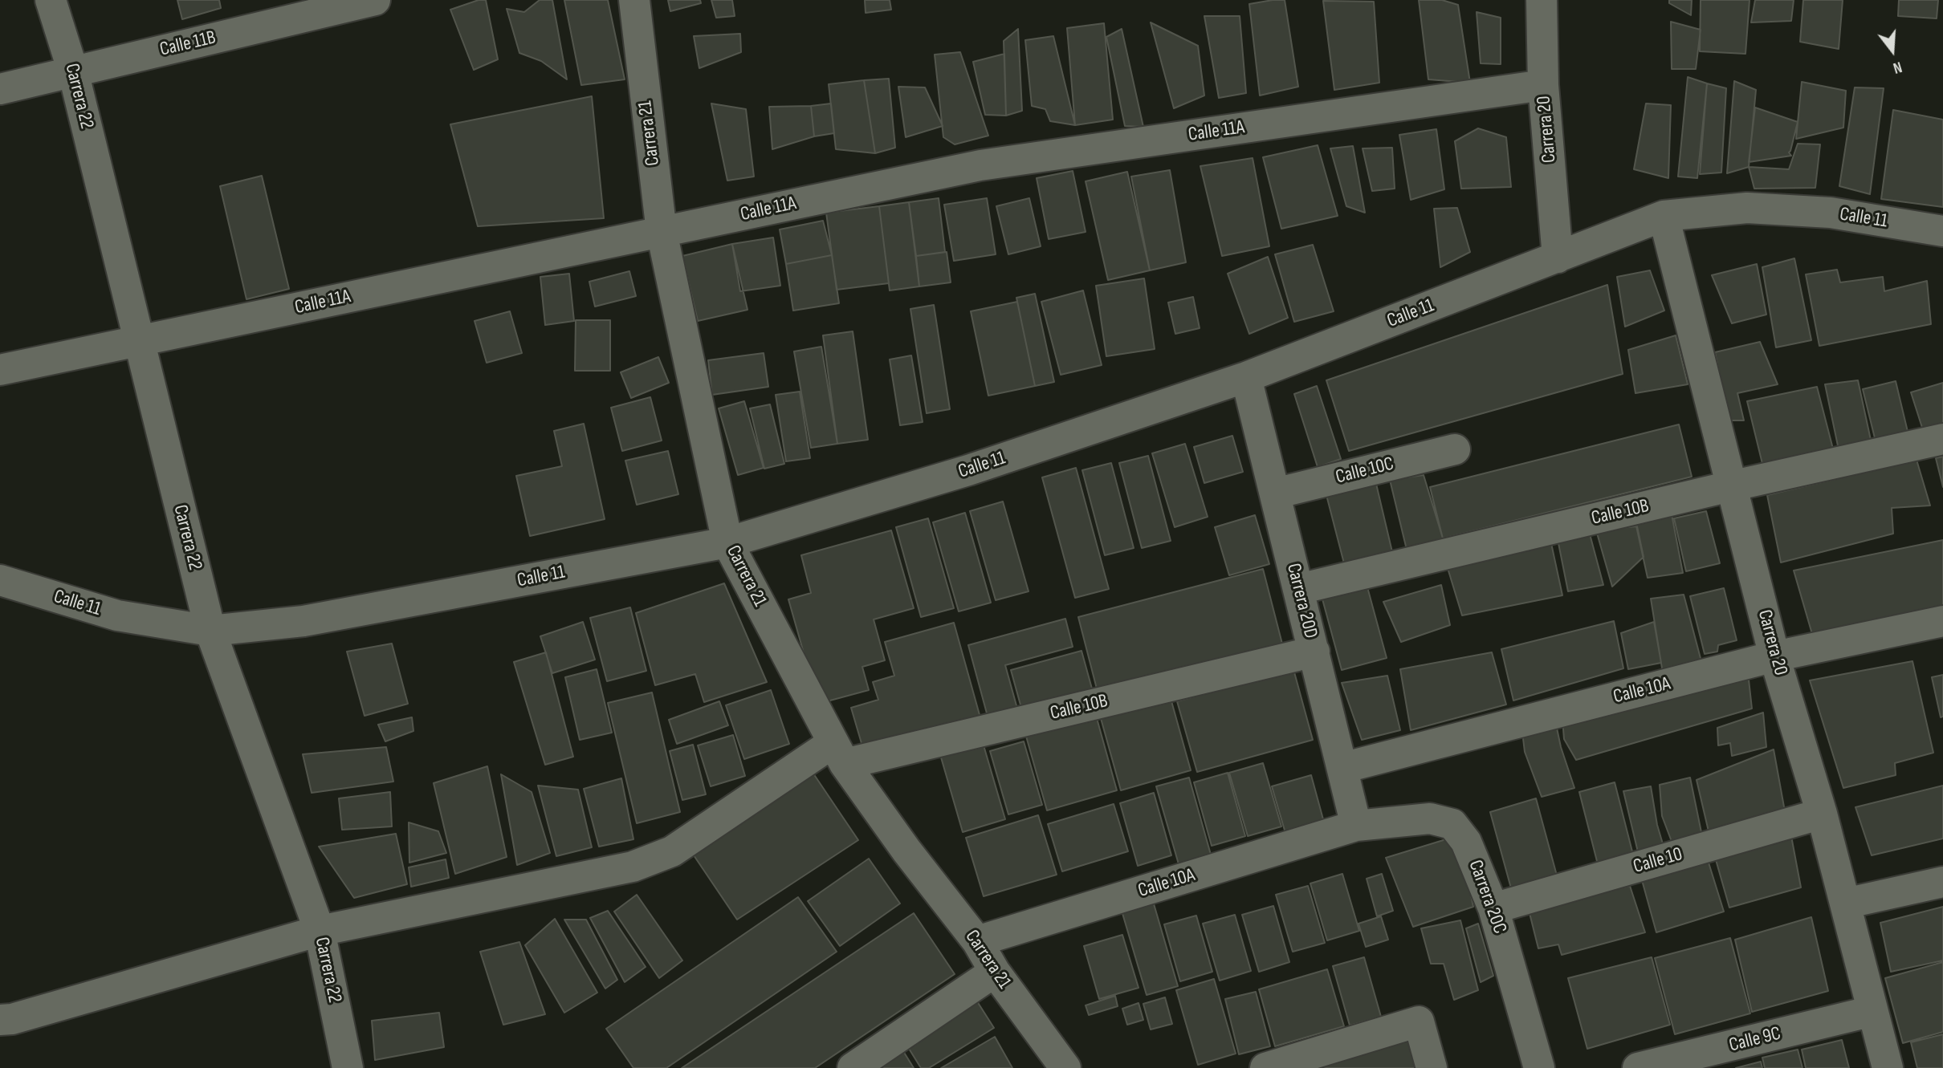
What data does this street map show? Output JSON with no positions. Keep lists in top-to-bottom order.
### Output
{
  "streets": {
    "street": [
      "Calle 11B",
      "Carrera 22",
      "Carrera 20",
      "Calle 11A",
      "Carrera 21",
      "Calle 11",
      "Calle 10C",
      "Calle 10B",
      "Carrera 20D",
      "Calle 10A",
      "Calle 10",
      "Carrera 20C",
      "Calle 9C"
    ]
  },
  "crossings": [
    ["Calle 11B", "Carrera 22"],
    ["Carrera 22", "Calle 11A"],
    ["Carrera 22", "Calle 11"],
    ["Carrera 20", "Calle 11A"],
    ["Carrera 20", "Calle 11"],
    ["Carrera 20", "Calle 10B"],
    ["Carrera 20", "Calle 10A"],
    ["Carrera 20", "Calle 10"],
    ["Carrera 20", "Calle 9C"],
    ["Calle 11A", "Carrera 21"],
    ["Carrera 21", "Calle 11"],
    ["Carrera 21", "Calle 10B"],
    ["Carrera 21", "Calle 10A"],
    ["Calle 11", "Carrera 20D"],
    ["Calle 10C", "Carrera 20D"],
    ["Calle 10B", "Carrera 20D"],
    ["Carrera 20D", "Calle 10A"],
    ["Carrera 20D", "Carrera 20C"],
    ["Calle 10A", "Carrera 20C"],
    ["Calle 10", "Carrera 20C"]
  ],
  "north": "bottom"
}
